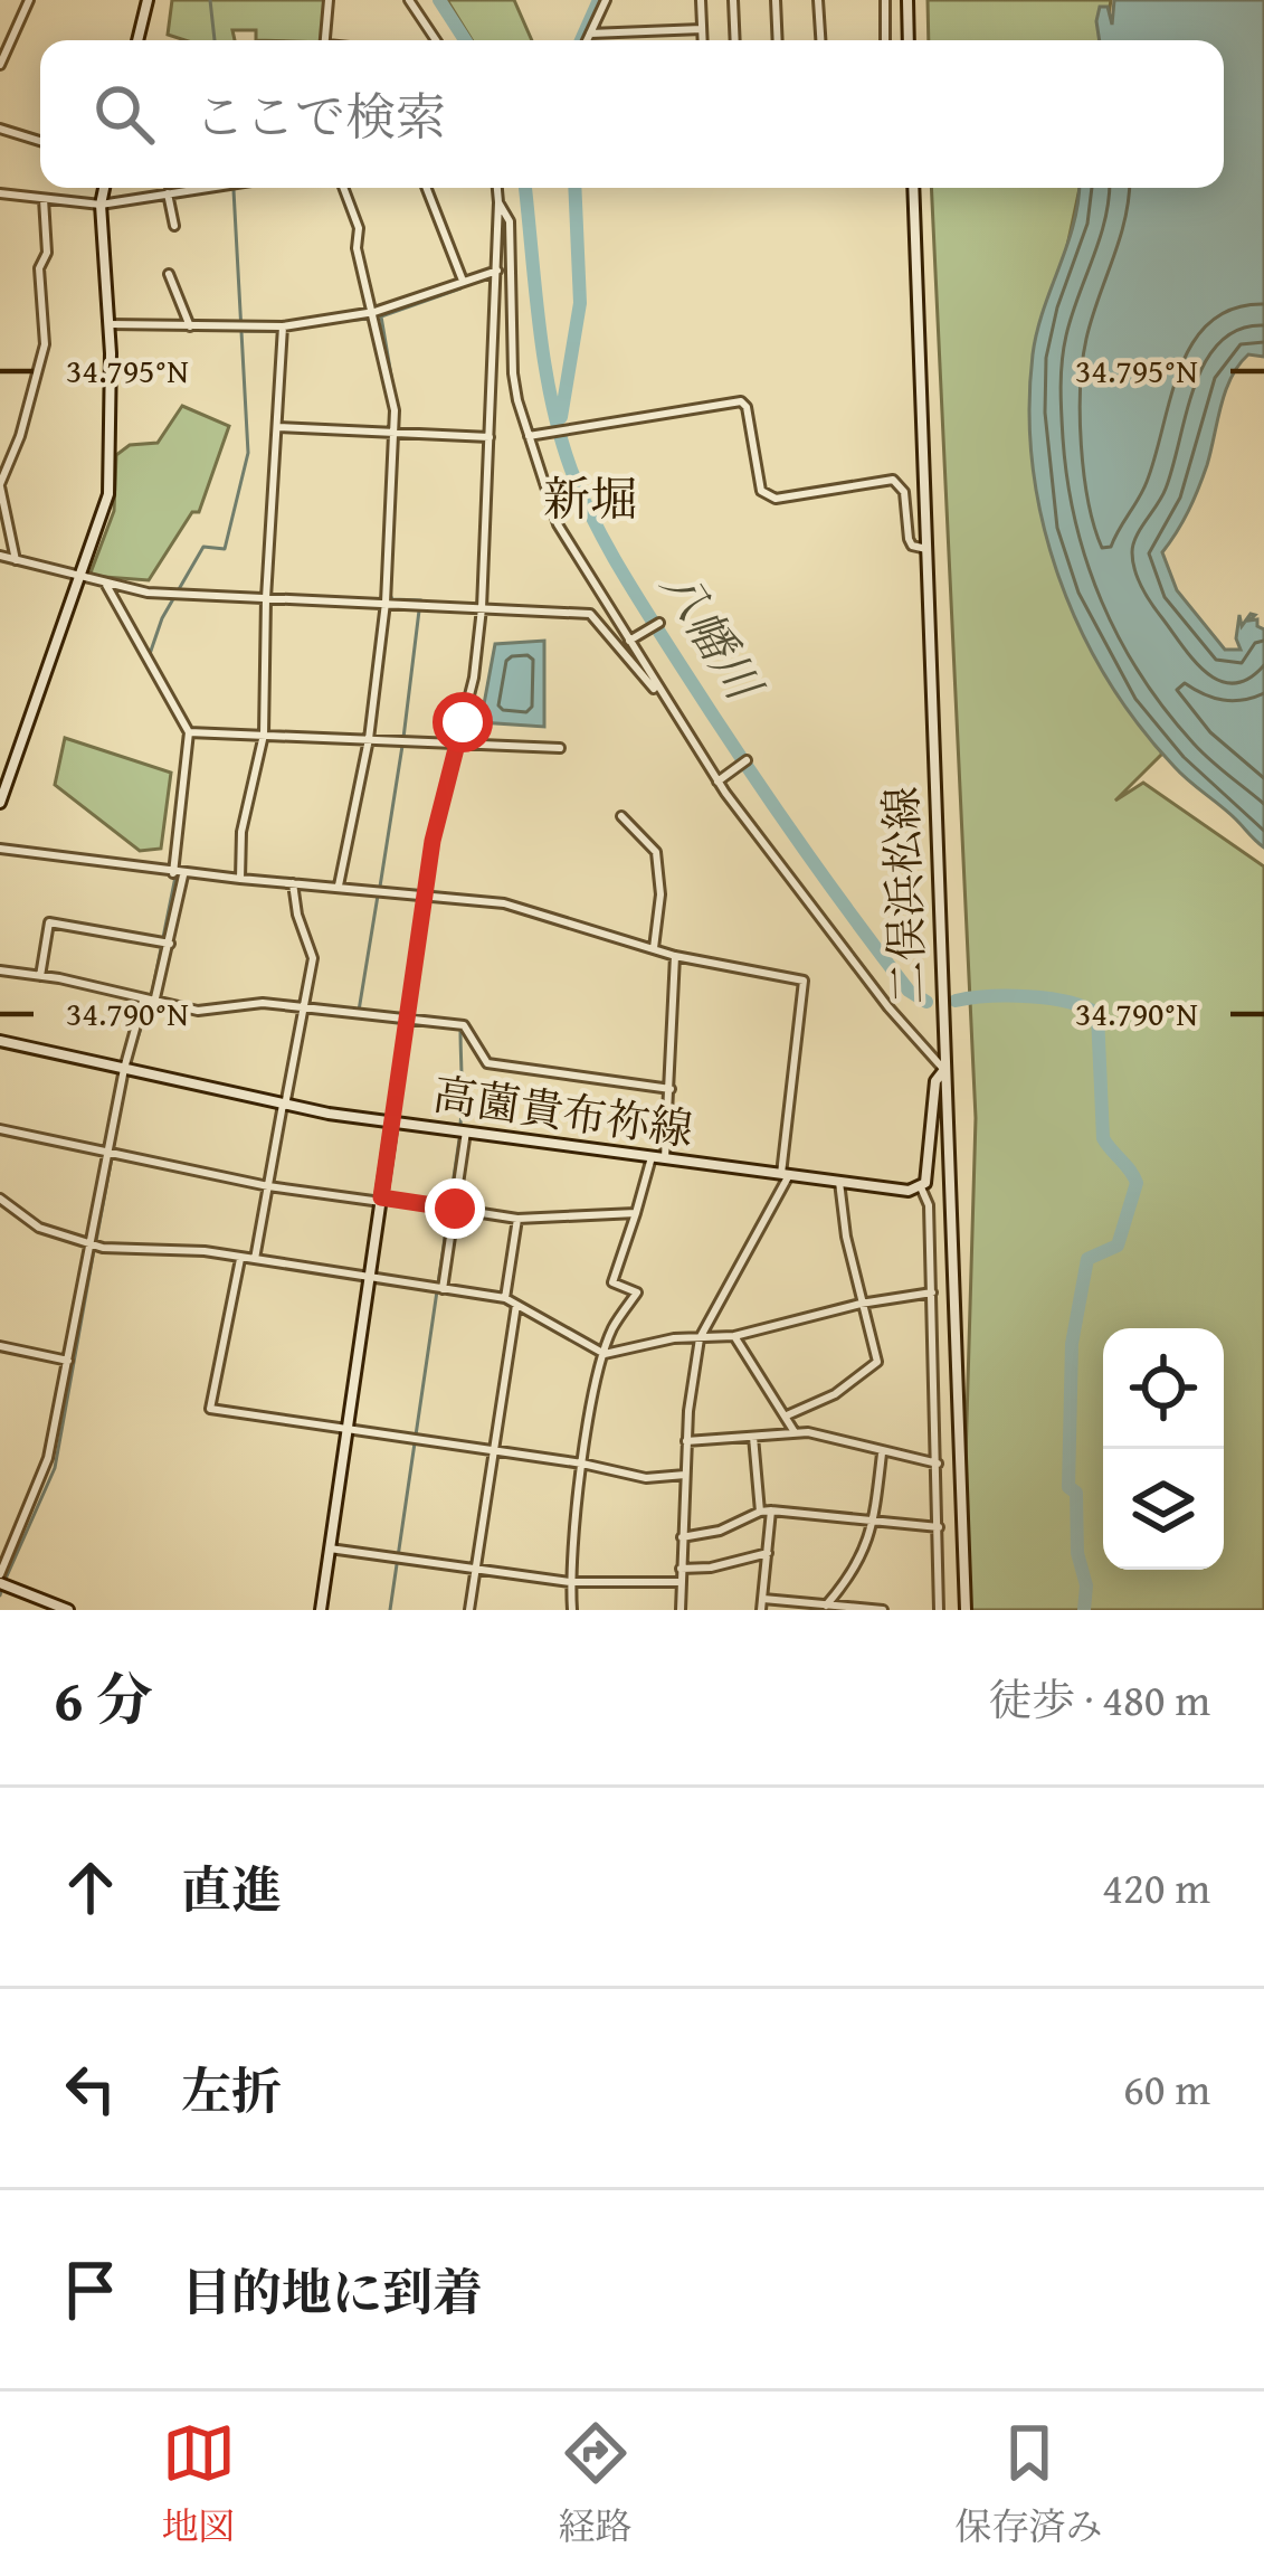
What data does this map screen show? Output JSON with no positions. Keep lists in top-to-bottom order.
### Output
{
  "streets": {
    "main road": ["二俣浜松線", "高薗貴布祢線"]
  },
  "districts": ["新堀"],
  "water": ["八幡川"],
  "page": {
    "search": "ここで検索",
    "heading": ["6 分", "徒歩 · 480 m"],
    "list": [
      ["直進", "420 m"],
      ["左折", "60 m"],
      "目的地に到着"
    ],
    "nav": ["地図", "経路", "保存済み"]
  },
  "coordinates": ["34.795°N", "34.790°N"]
}
